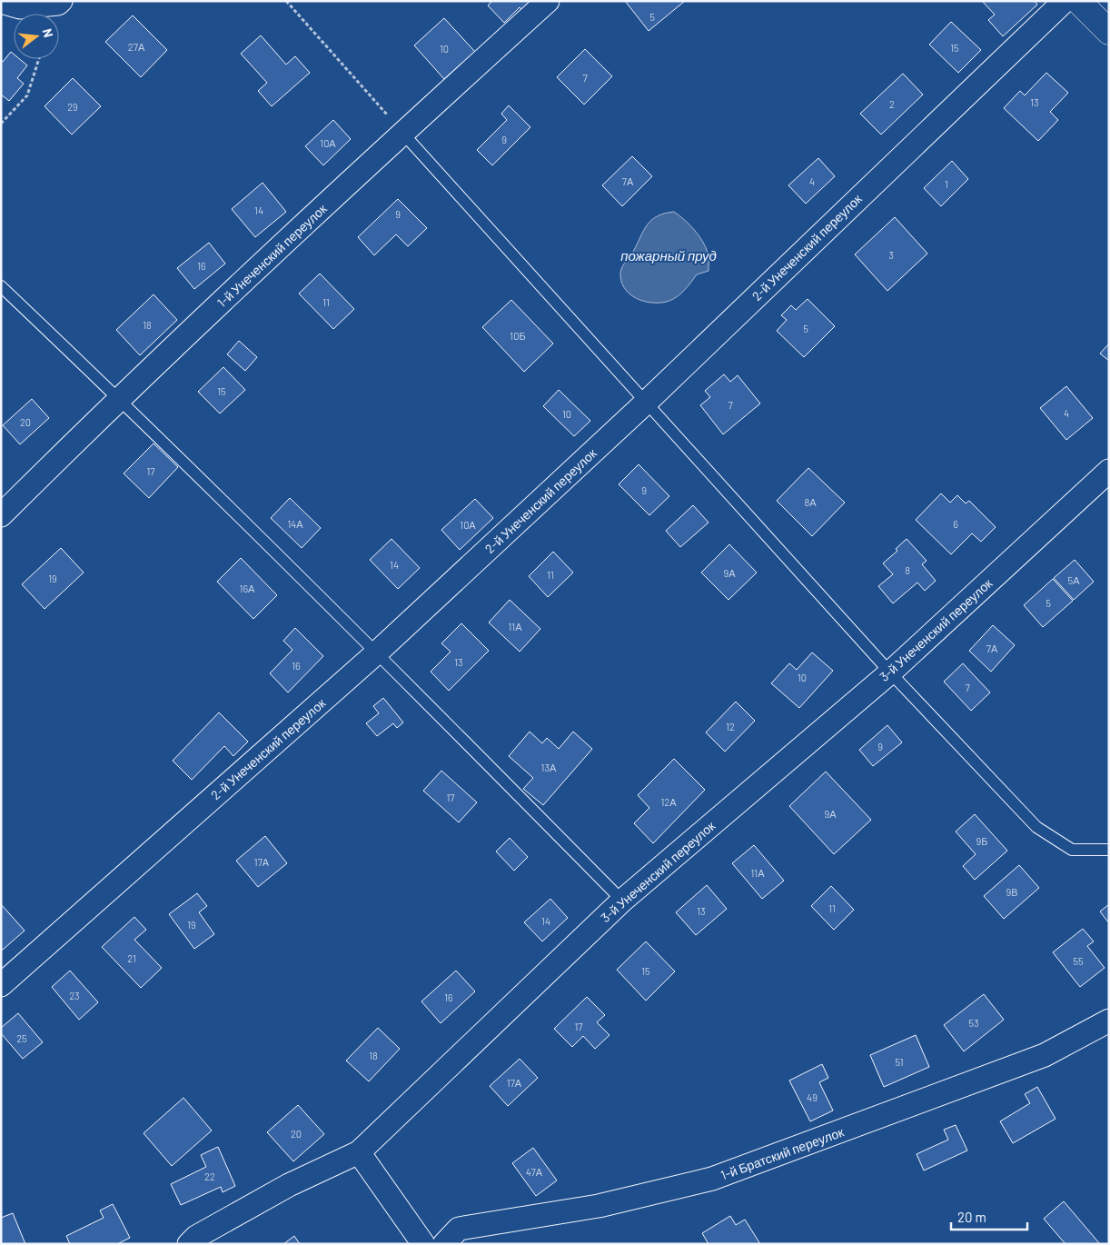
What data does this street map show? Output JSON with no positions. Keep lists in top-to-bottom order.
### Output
{
  "streets": {
    "street": [
      "2-й Унеченский переулок",
      "1-й Унеченский переулок",
      "3-й Унеченский переулок",
      "1-й Братский переулок"
    ]
  },
  "water": ["пожарный пруд"],
  "house_numbers": [
    "5",
    "27А",
    "15",
    "10",
    "7",
    "13",
    "2",
    "29",
    "9",
    "10А",
    "7А",
    "4",
    "1",
    "14",
    "9",
    "3",
    "16",
    "11",
    "18",
    "5",
    "10Б",
    "15",
    "7",
    "4",
    "10",
    "20",
    "17",
    "9",
    "8А",
    "14А",
    "6",
    "10А",
    "14",
    "8",
    "9А",
    "11",
    "19",
    "5А",
    "16А",
    "5",
    "11А",
    "7А",
    "13",
    "16",
    "10",
    "7",
    "12",
    "9",
    "13А",
    "17",
    "12А",
    "9А",
    "9Б",
    "17А",
    "11А",
    "9В",
    "11",
    "13",
    "14",
    "19",
    "21",
    "55",
    "15",
    "23",
    "16",
    "53",
    "17",
    "25",
    "18",
    "51",
    "17А",
    "49",
    "20",
    "47А",
    "22"
  ],
  "scale_bar": "20 m",
  "north": "right"
}
